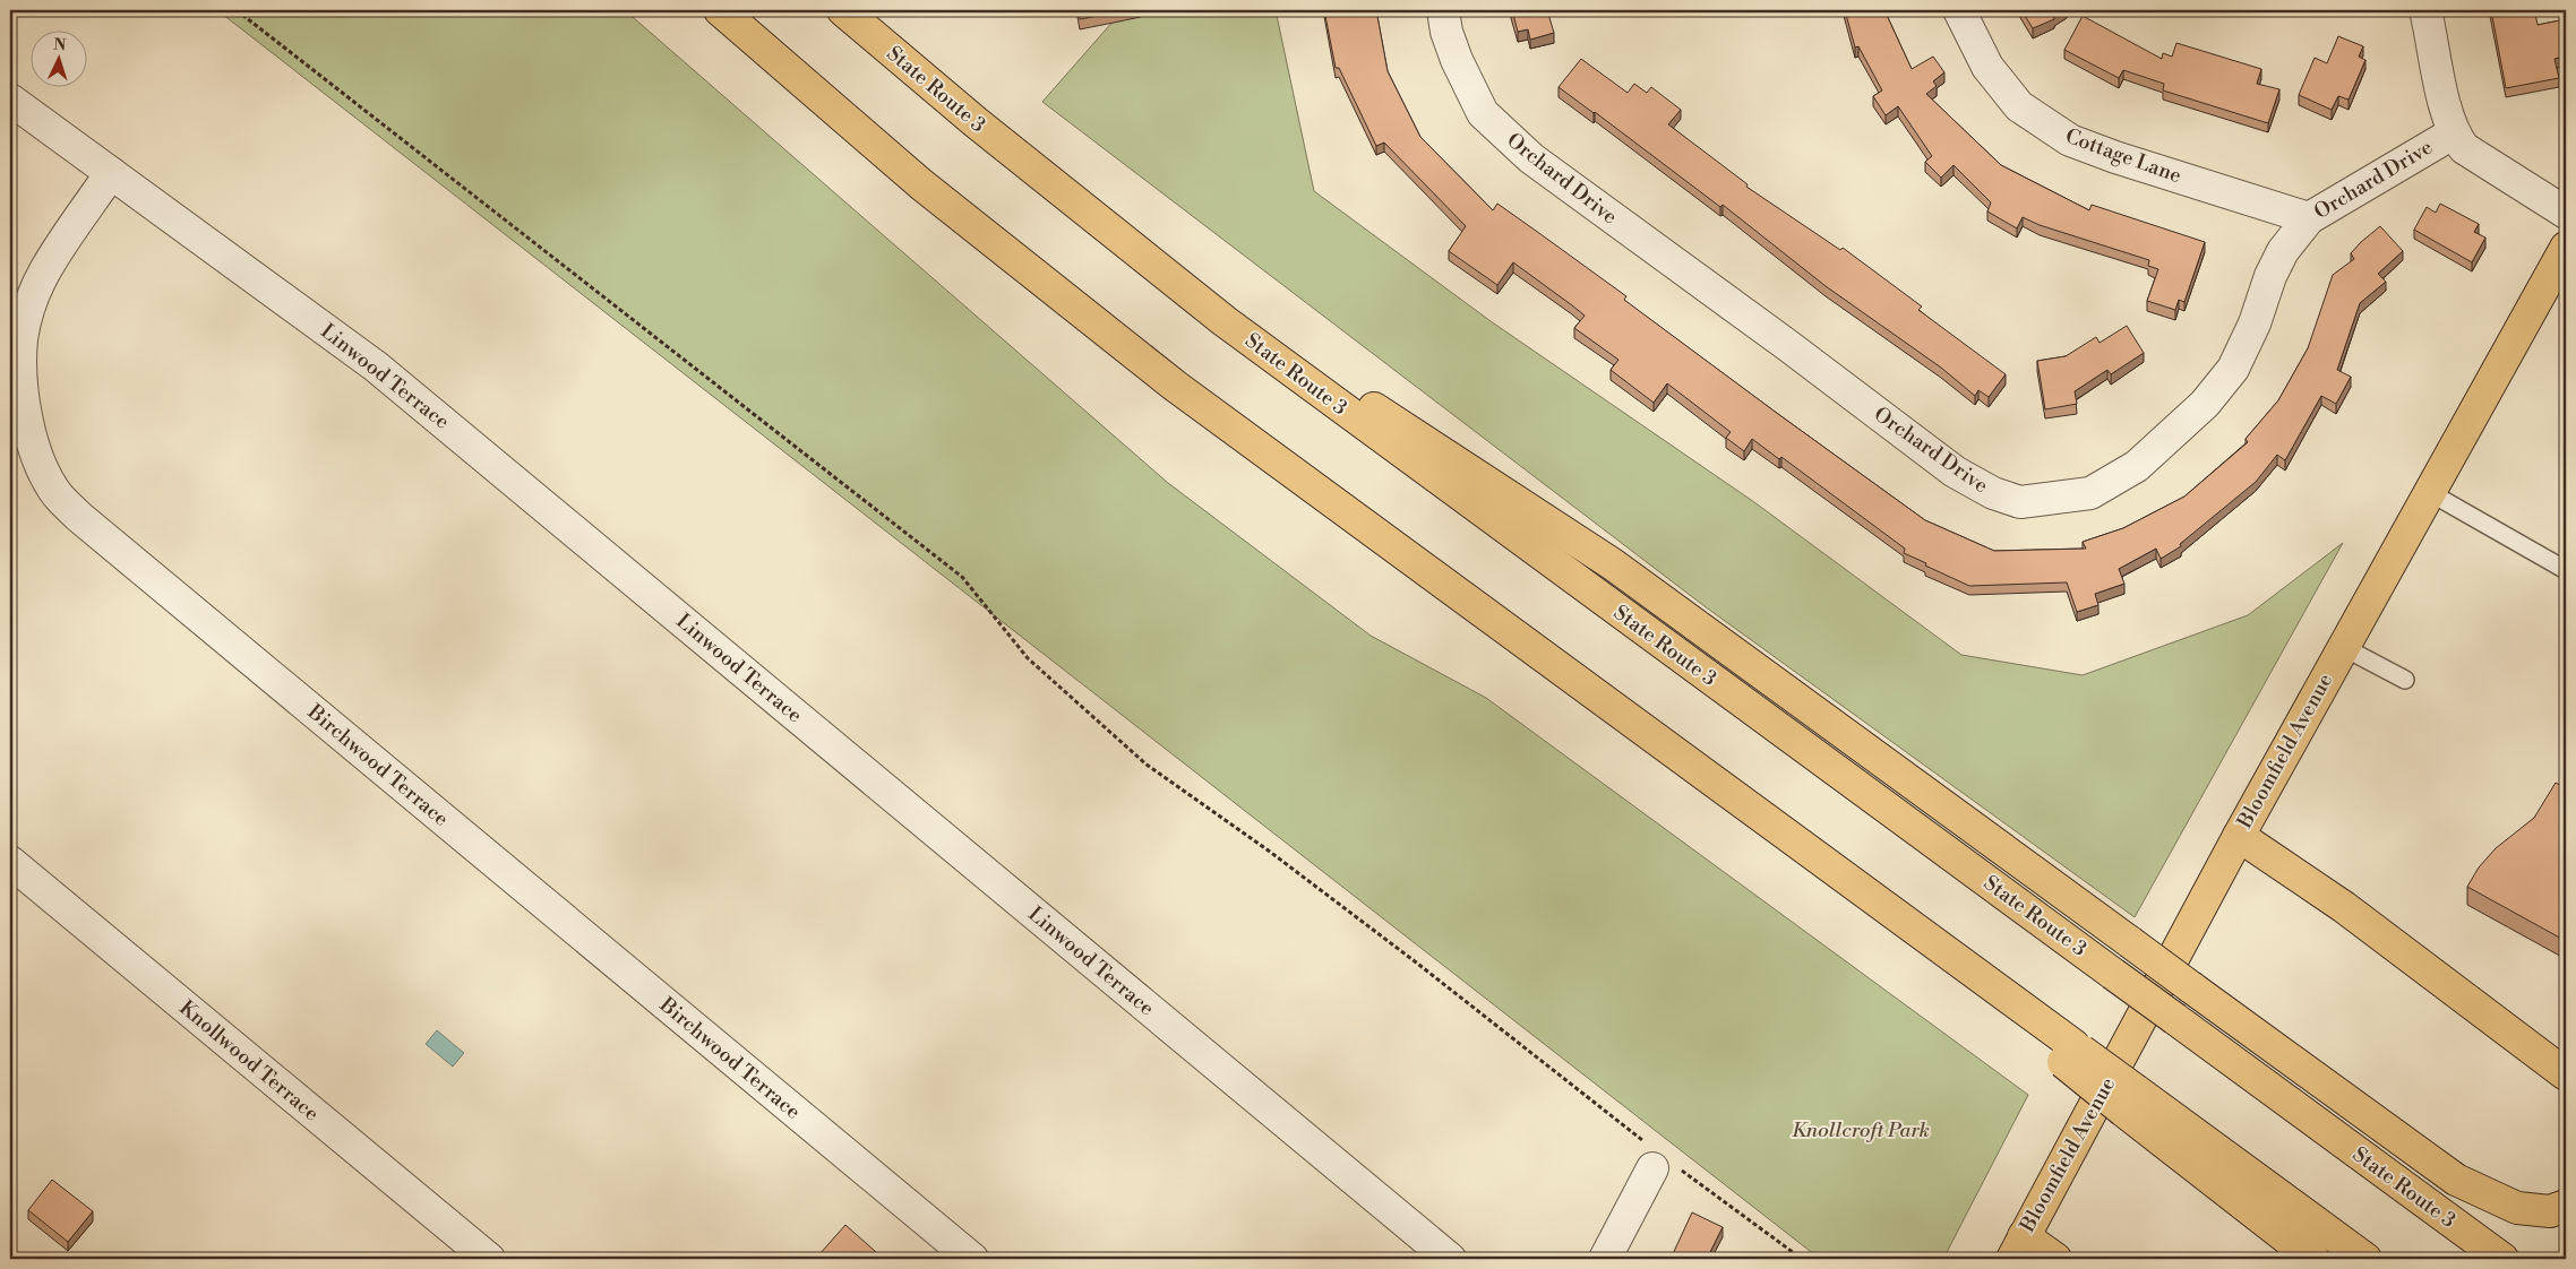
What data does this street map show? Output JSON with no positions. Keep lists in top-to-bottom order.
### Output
{
  "streets": {
    "main road": ["State Route 3", "Bloomfield Avenue"],
    "street": [
      "Cottage Lane",
      "Orchard Drive",
      "Linwood Terrace",
      "Birchwood Terrace",
      "Knollwood Terrace"
    ]
  },
  "crossings": [
    ["Cottage Lane", "Orchard Drive"],
    ["Linwood Terrace", "Birchwood Terrace"]
  ],
  "parks": ["Knollcroft Park"],
  "north": "top"
}
